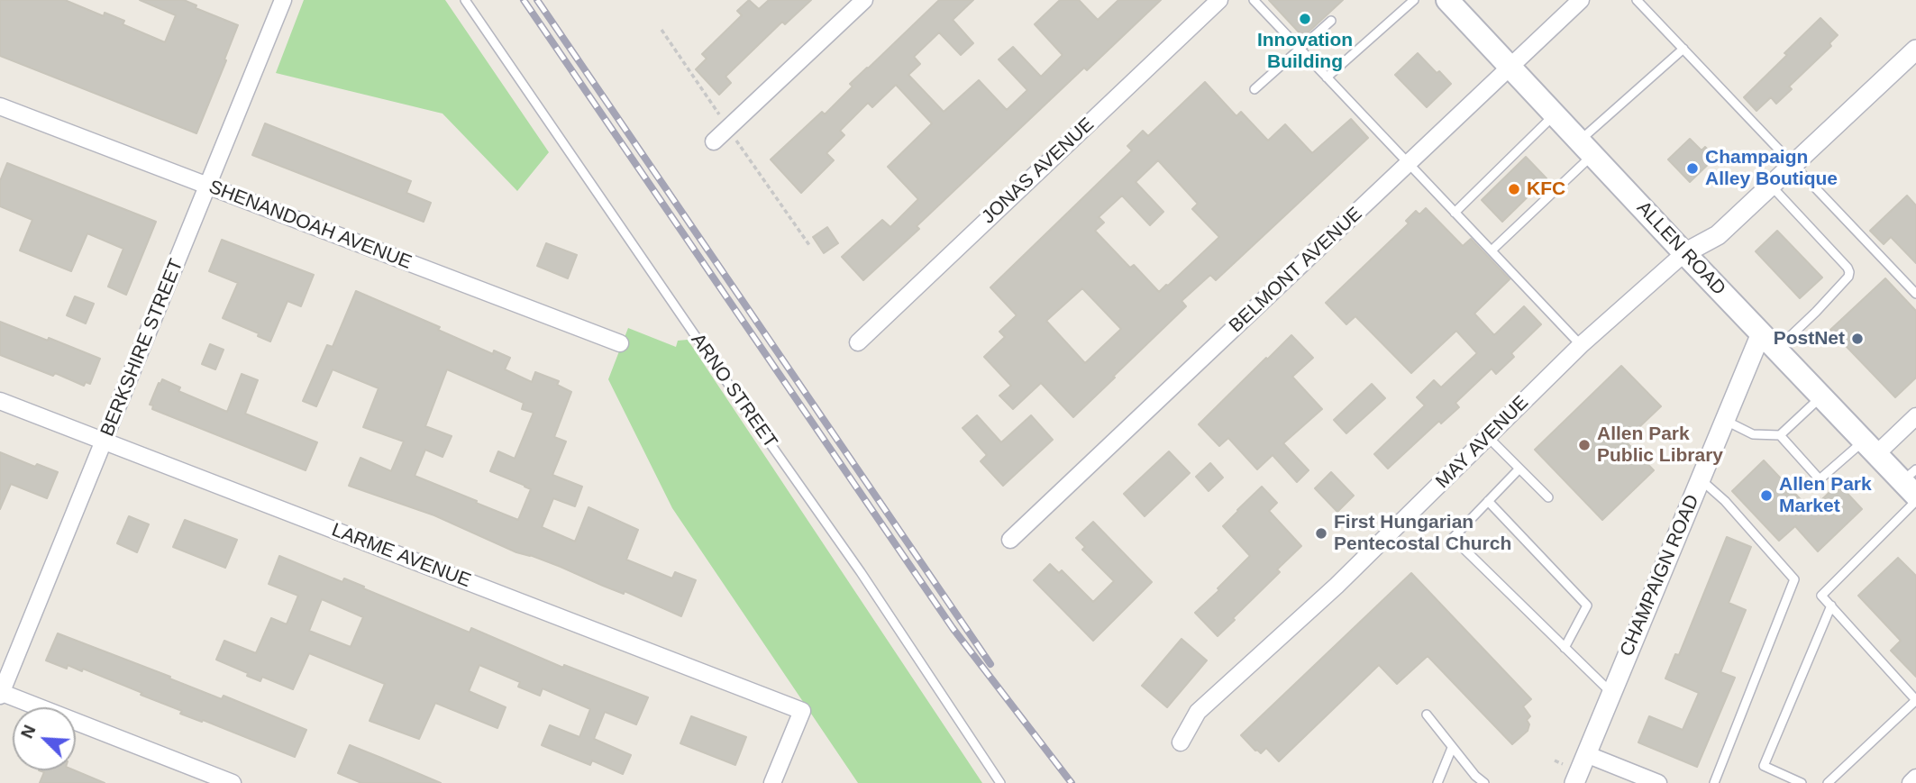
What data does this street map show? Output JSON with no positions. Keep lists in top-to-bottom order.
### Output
{
  "streets": {
    "main road": ["ALLEN ROAD"],
    "street": [
      "JONAS AVENUE",
      "SHENANDOAH AVENUE",
      "BELMONT AVENUE",
      "BERKSHIRE STREET",
      "MAY AVENUE",
      "LARME AVENUE",
      "CHAMPAIGN ROAD"
    ],
    "lane": ["ARNO STREET"]
  },
  "crossings": [
    ["SHENANDOAH AVENUE", "BERKSHIRE STREET"],
    ["ALLEN ROAD", "BELMONT AVENUE"],
    ["ALLEN ROAD", "MAY AVENUE"],
    ["ALLEN ROAD", "CHAMPAIGN ROAD"],
    ["BERKSHIRE STREET", "LARME AVENUE"]
  ],
  "places": [
    "Innovation Building",
    "Champaign Alley Boutique",
    "KFC",
    "PostNet",
    "Allen Park Public Library",
    "Allen Park Market",
    "First Hungarian Pentecostal Church"
  ],
  "north": "top left"
}
